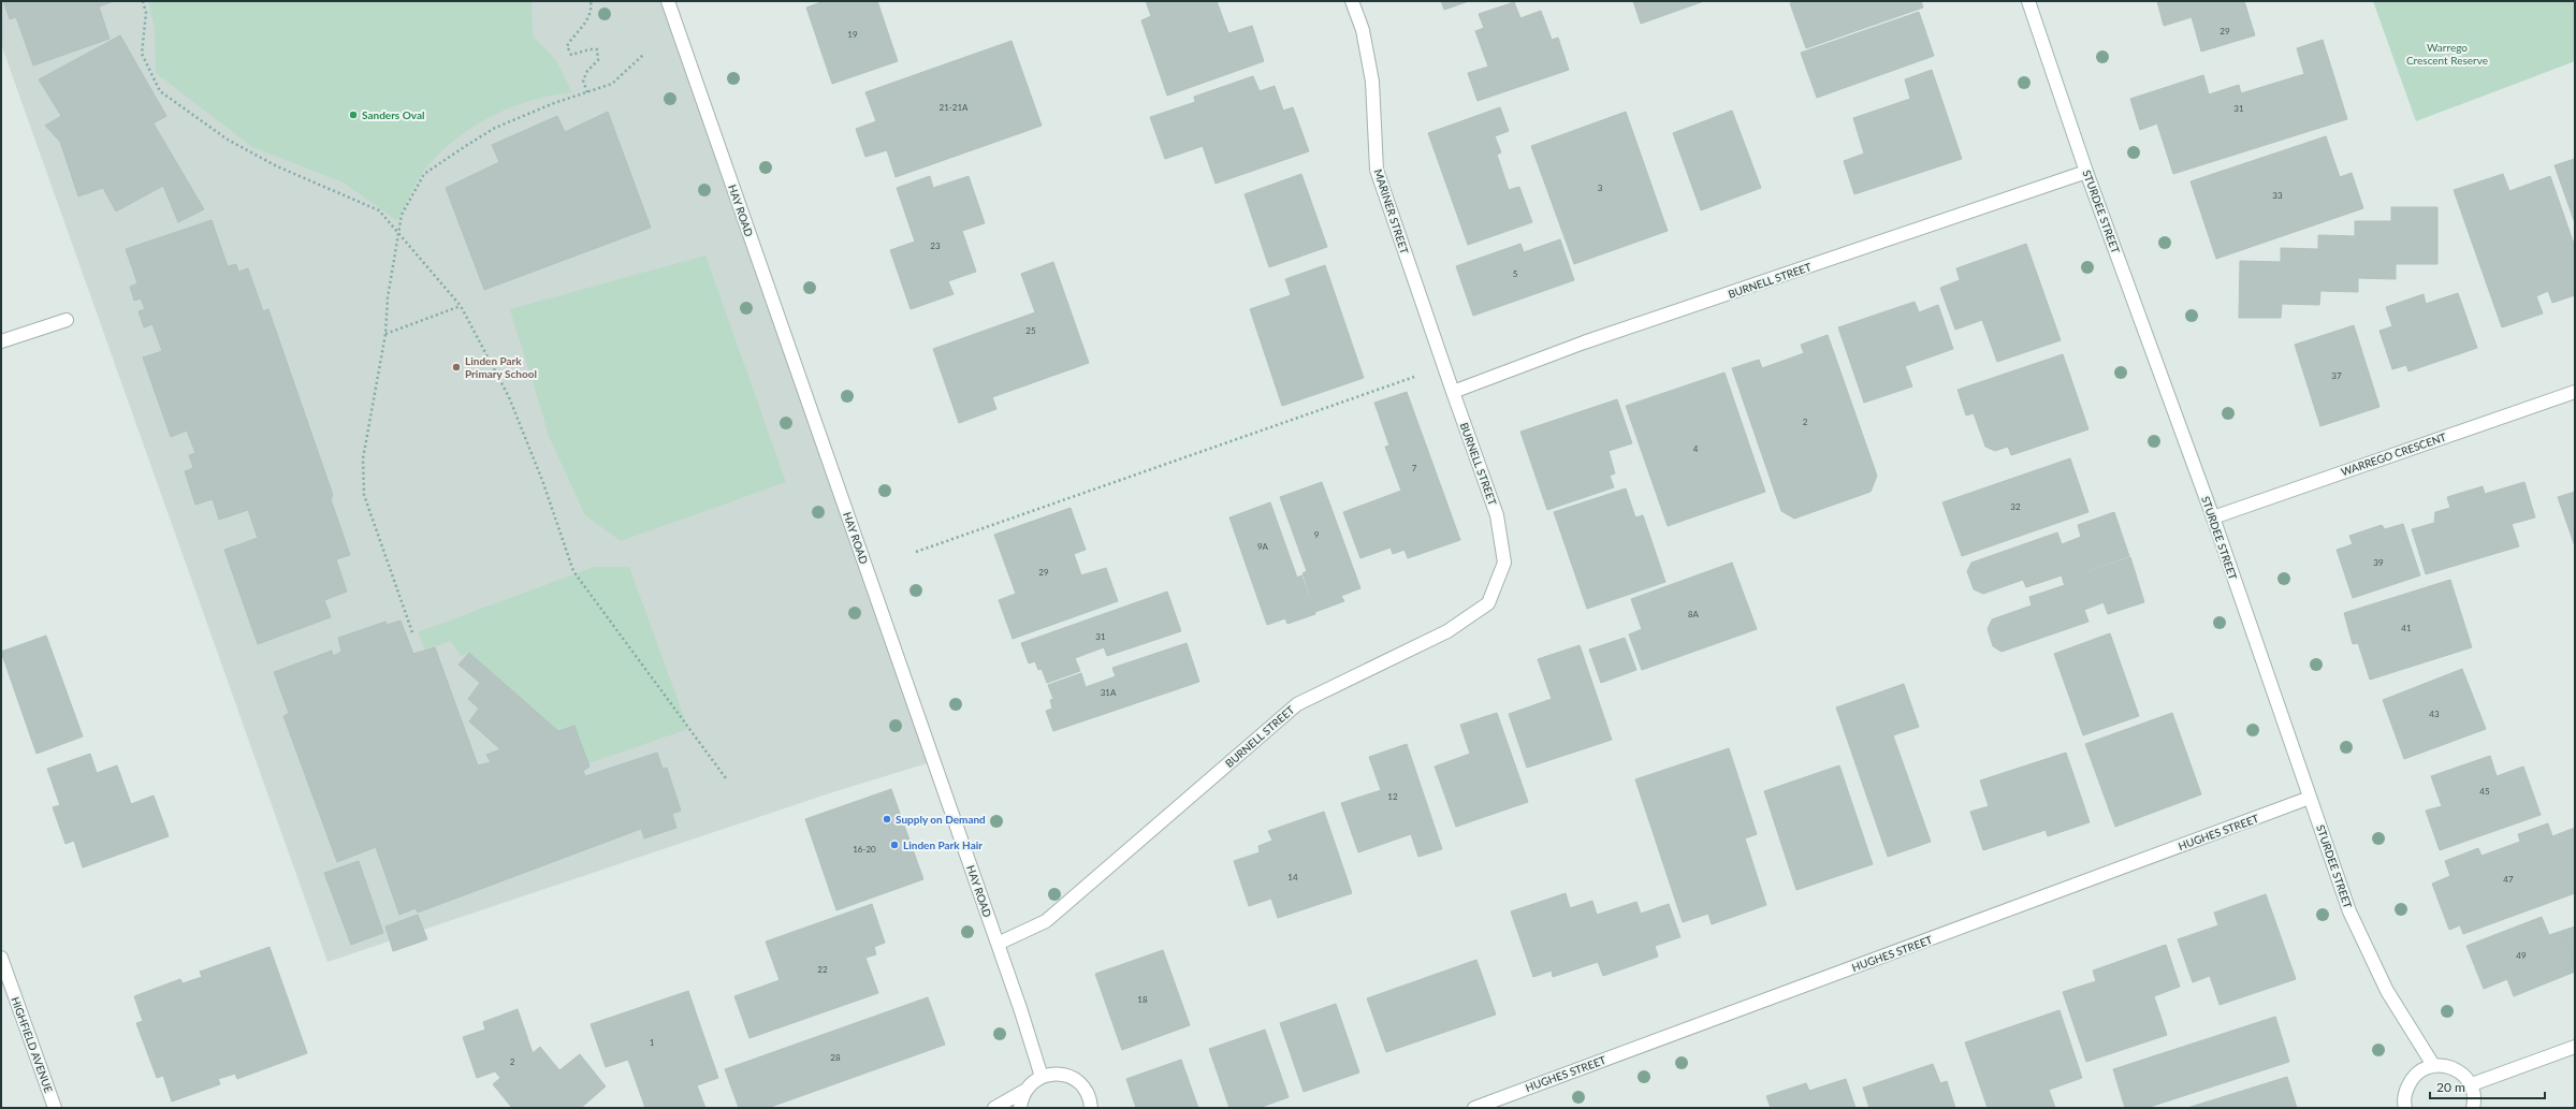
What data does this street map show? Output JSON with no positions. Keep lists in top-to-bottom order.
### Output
{
  "streets": {
    "street": [
      "HAY ROAD",
      "MARINER STREET",
      "STURDEE STREET",
      "BURNELL STREET",
      "WARREGO CRESCENT",
      "HUGHES STREET",
      "HIGHFIELD AVENUE"
    ]
  },
  "crossings": [
    ["HAY ROAD", "BURNELL STREET"],
    ["MARINER STREET", "BURNELL STREET"],
    ["STURDEE STREET", "BURNELL STREET"],
    ["STURDEE STREET", "WARREGO CRESCENT"],
    ["STURDEE STREET", "HUGHES STREET"]
  ],
  "parks": ["Warrego Crescent Reserve"],
  "places": [
    "Sanders Oval",
    "Linden Park Primary School",
    "Supply on Demand",
    "Linden Park Hair"
  ],
  "house_numbers": [
    "29",
    "19",
    "21-21A",
    "31",
    "3",
    "33",
    "23",
    "5",
    "25",
    "37",
    "2",
    "4",
    "7",
    "32",
    "9",
    "9A",
    "39",
    "29",
    "8A",
    "41",
    "31",
    "31A",
    "43",
    "45",
    "12",
    "16-20",
    "14",
    "47",
    "49",
    "22",
    "18",
    "1",
    "28",
    "2"
  ],
  "scale_bar": "20 m"
}
